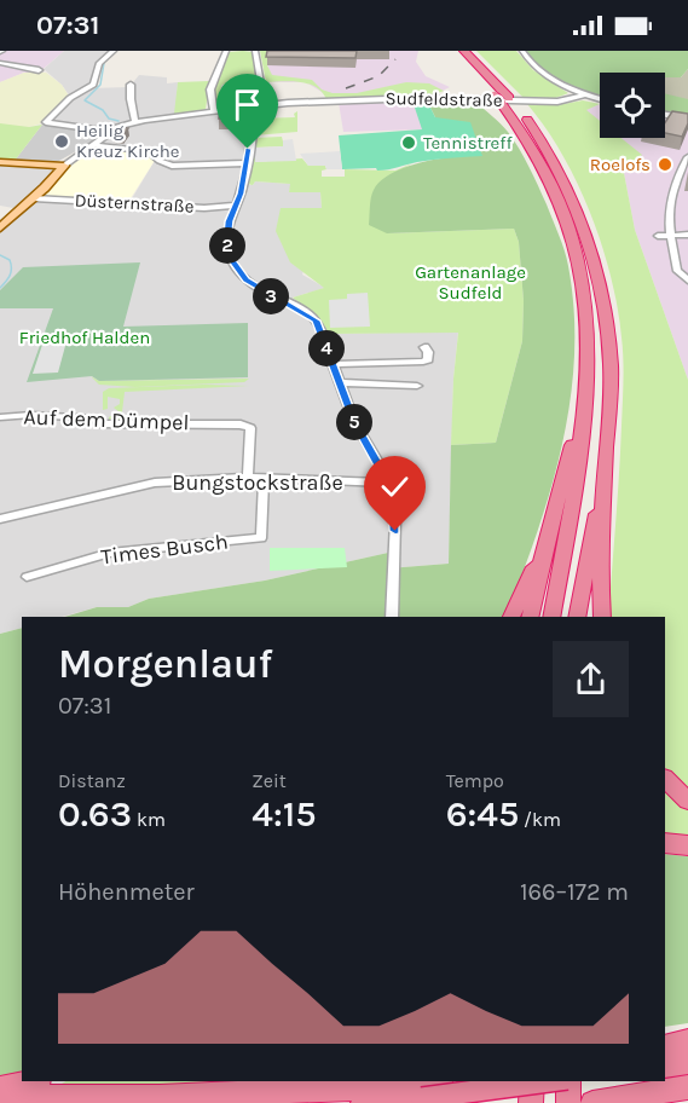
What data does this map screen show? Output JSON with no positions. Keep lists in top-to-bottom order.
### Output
{
  "streets": {
    "street": [
      "Sudfeldstraße",
      "Düsternstraße",
      "Auf dem Dümpel",
      "Bungstockstraße",
      "Times Busch"
    ]
  },
  "crossings": [
    ["Auf dem Dümpel", "Bungstockstraße"]
  ],
  "parks": ["Gartenanlage Sudfeld", "Friedhof Halden"],
  "places": ["Heilig Kreuz Kirche", "Tennistreff", "Roelofs"],
  "page": {
    "status": "07:31",
    "pins": [
      "2",
      "3",
      "4",
      "5"
    ],
    "heading": ["Morgenlauf", "07:31"],
    "stats": [
      ["Distanz", "0.63 km"],
      ["Zeit", "4:15"],
      ["Tempo", "6:45 /km"]
    ],
    "chart": ["Höhenmeter", "166–172 m"]
  }
}
